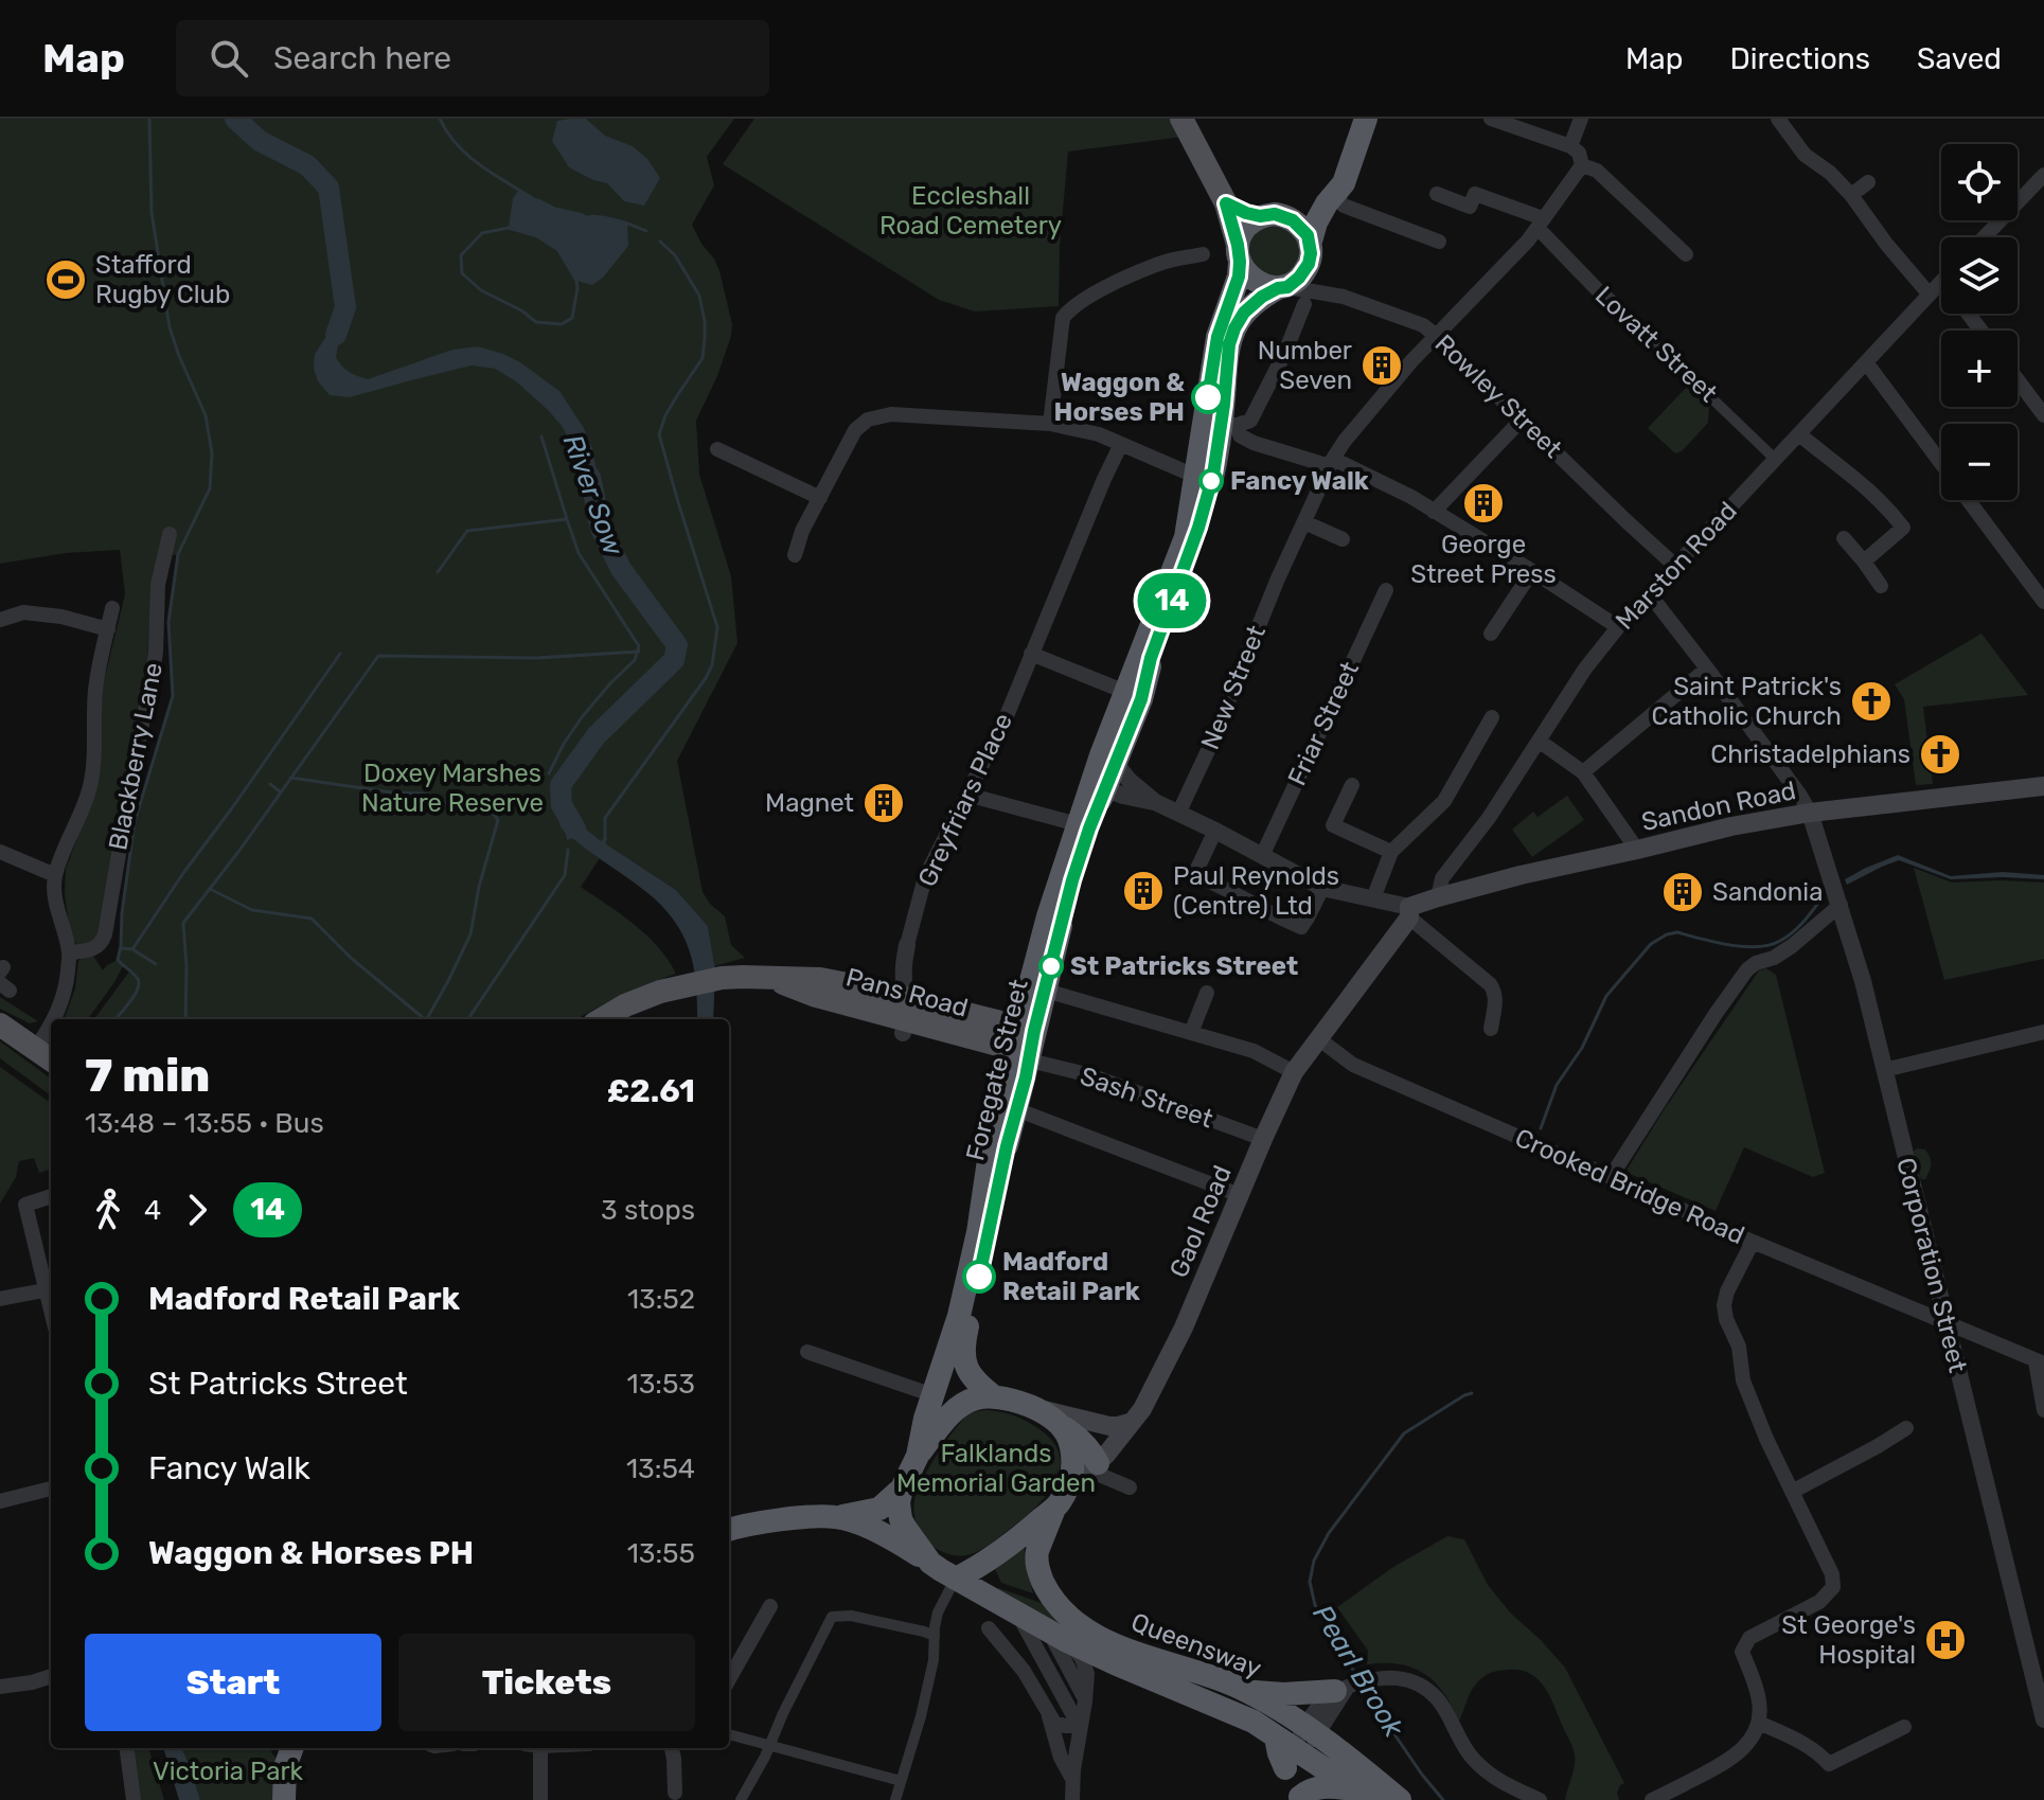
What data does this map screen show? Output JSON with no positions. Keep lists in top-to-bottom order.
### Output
{
  "streets": {
    "highway": ["Foregate Street", "Queensway"],
    "main road": ["Sandon Road", "Pans Road", "Gaol Road"],
    "street": [
      "Lovatt Street",
      "Rowley Street",
      "Marston Road",
      "New Street",
      "Friar Street",
      "Blackberry Lane",
      "Greyfriars Place",
      "Sash Street",
      "Crooked Bridge Road",
      "Corporation Street"
    ]
  },
  "crossings": [
    ["Lovatt Street", "Marston Road"],
    ["Lovatt Street", "New Street"],
    ["Rowley Street", "Marston Road"],
    ["Rowley Street", "New Street"],
    ["Marston Road", "Sandon Road"],
    ["Greyfriars Place", "Pans Road"],
    ["Sandon Road", "Gaol Road"],
    ["Sandon Road", "Corporation Street"],
    ["Pans Road", "Foregate Street"],
    ["Pans Road", "Sash Street"],
    ["Foregate Street", "Sash Street"],
    ["Foregate Street", "Gaol Road"],
    ["Foregate Street", "Queensway"],
    ["Sash Street", "Gaol Road"],
    ["Crooked Bridge Road", "Gaol Road"],
    ["Crooked Bridge Road", "Corporation Street"],
    ["Gaol Road", "Queensway"]
  ],
  "water": ["River Sow", "Pearl Brook"],
  "parks": [
    "Eccleshall Road Cemetery",
    "Doxey Marshes Nature Reserve",
    "Falklands Memorial Garden",
    "Victoria Park"
  ],
  "places": {
    "sports": ["Stafford Rugby Club"],
    "building": [
      "Number Seven",
      "George Street Press",
      "Magnet",
      "Paul Reynolds (Centre) Ltd",
      "Sandonia"
    ],
    "other": [
      "Waggon & Horses PH",
      "Fancy Walk",
      "St Patricks Street",
      "Madford Retail Park"
    ],
    "church": ["Saint Patrick's Catholic Church", "Christadelphians"],
    "hospital": ["St George's Hospital"]
  },
  "lines": ["bus line 14"],
  "page": {
    "header": "Map",
    "search": "Search here",
    "nav": ["Map", "Directions", "Saved"],
    "on_map": "14",
    "map_buttons": ["+", "−"],
    "heading": ["7 min", "13:48 – 13:55 · Bus", "£2.61"],
    "legs": ["4", "14", "3 stops"],
    "list": [
      {
        "name": "Madford Retail Park",
        "value": "13:52"
      },
      {
        "name": "St Patricks Street",
        "value": "13:53"
      },
      {
        "name": "Fancy Walk",
        "value": "13:54"
      },
      {
        "name": "Waggon & Horses PH",
        "value": "13:55"
      }
    ],
    "buttons": ["Start", "Tickets"]
  }
}
